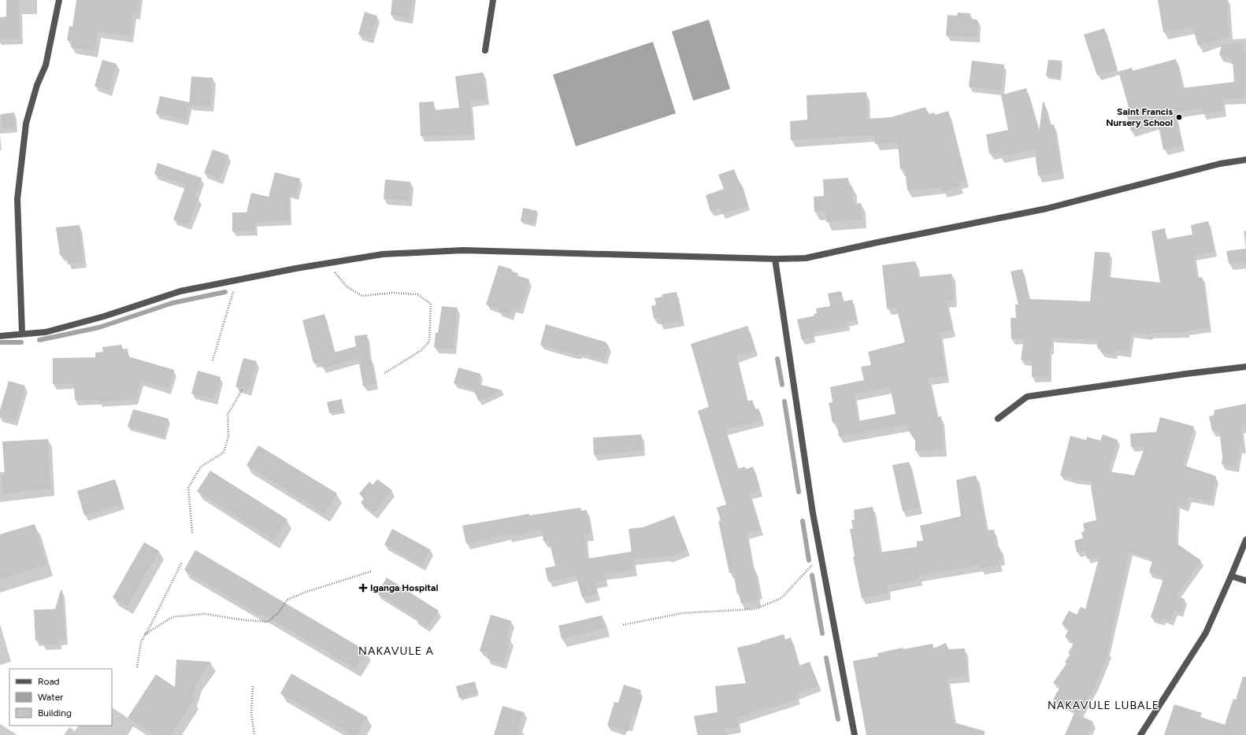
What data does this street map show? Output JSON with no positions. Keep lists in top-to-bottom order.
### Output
{
  "districts": ["NAKAVULE A", "NAKAVULE LUBALE"],
  "places": {
    "other": ["Saint Francis Nursery School"],
    "health": ["Iganga Hospital"]
  },
  "legend": ["Road", "Water", "Building"]
}
